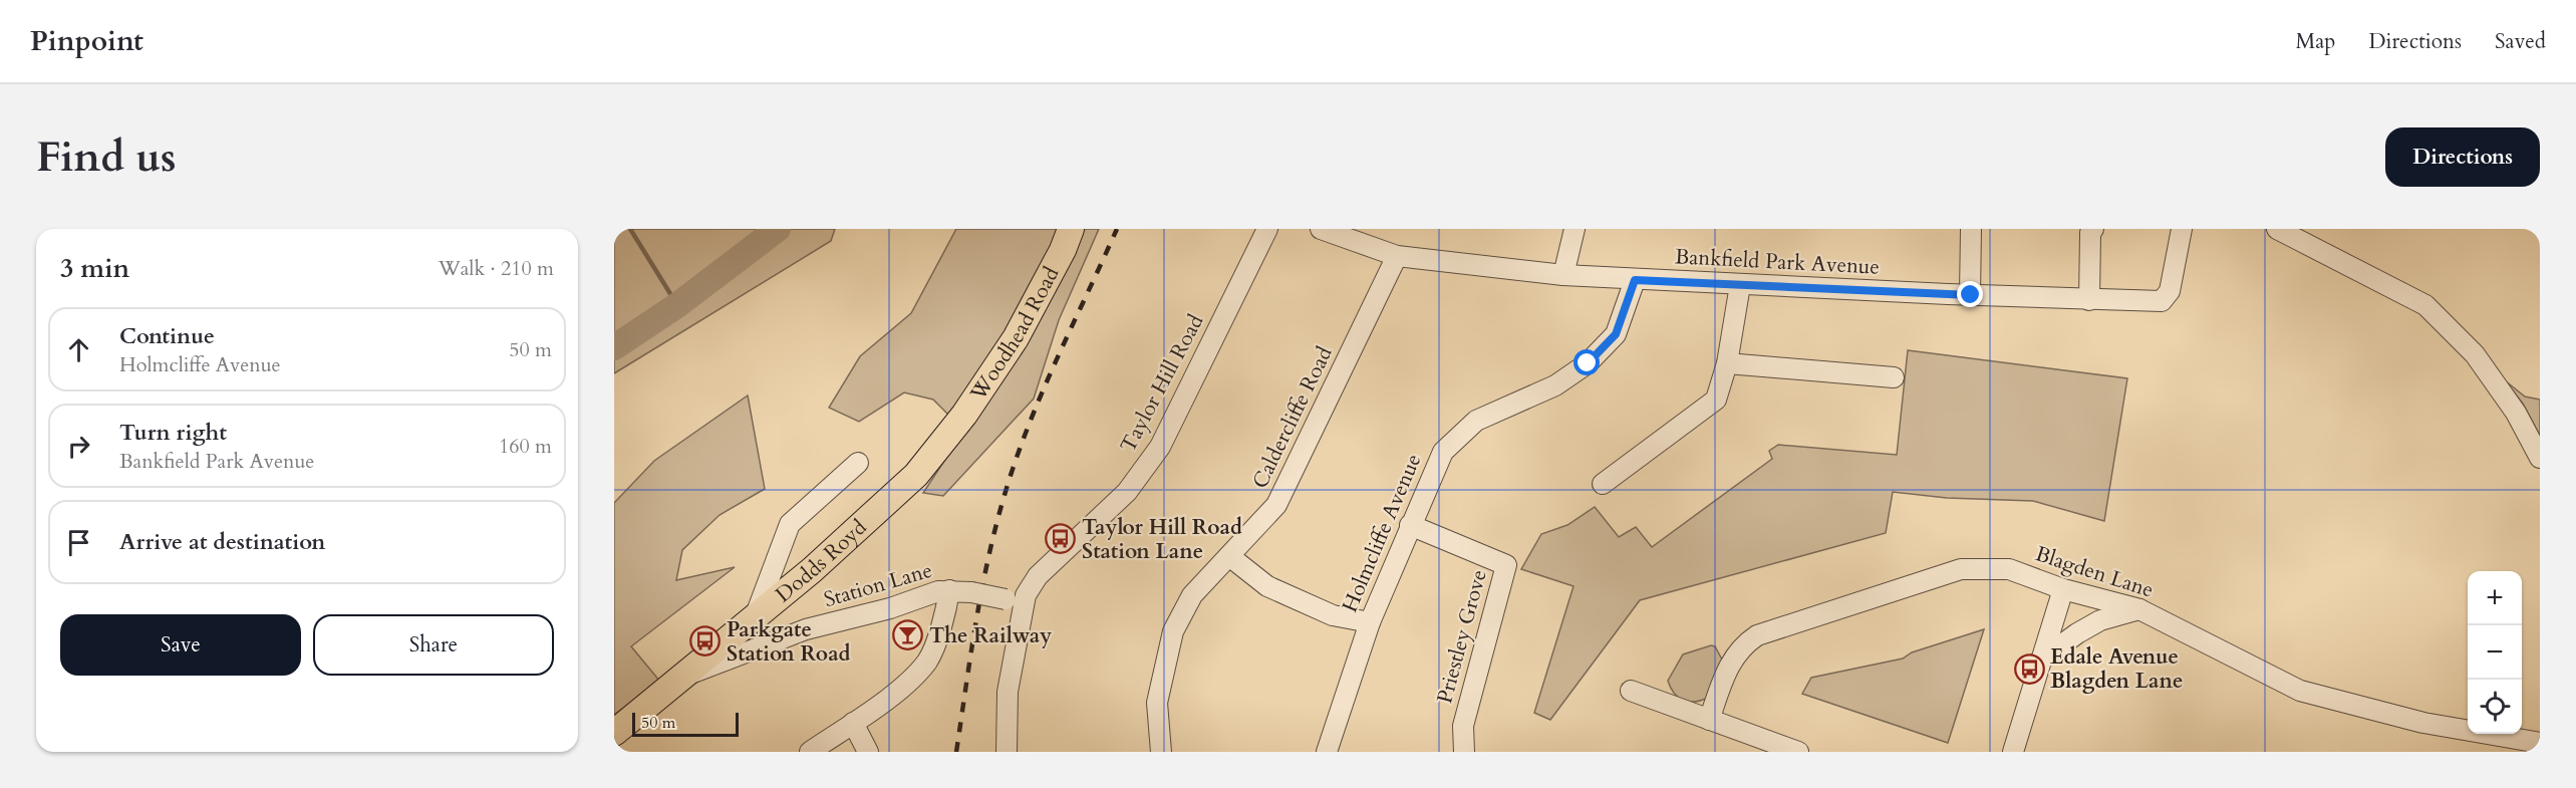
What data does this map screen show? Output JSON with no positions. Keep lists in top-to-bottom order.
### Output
{
  "streets": {
    "main road": ["Woodhead Road", "Dodds Royd"],
    "street": [
      "Bankfield Park Avenue",
      "Taylor Hill Road",
      "Caldercliffe Road",
      "Holmcliffe Avenue",
      "Blagden Lane",
      "Station Lane",
      "Priestley Grove"
    ]
  },
  "crossings": [
    ["Bankfield Park Avenue", "Caldercliffe Road"],
    ["Bankfield Park Avenue", "Holmcliffe Avenue"],
    ["Woodhead Road", "Dodds Royd"],
    ["Taylor Hill Road", "Station Lane"],
    ["Holmcliffe Avenue", "Priestley Grove"],
    ["Dodds Royd", "Station Lane"]
  ],
  "places": {
    "bus stop": ["Taylor Hill Road Station Lane", "Parkgate Station Road", "Edale Avenue Blagden Lane"],
    "bar": ["The Railway"]
  },
  "scale_bar": "50 m",
  "page": {
    "header": "Pinpoint",
    "nav": ["Map", "Directions", "Saved"],
    "buttons": [
      "Directions",
      ["Save", "Share"]
    ],
    "title": "Find us",
    "heading": ["3 min", "Walk · 210 m"],
    "list": [
      ["Continue", "Holmcliffe Avenue", "50 m"],
      ["Turn right", "Bankfield Park Avenue", "160 m"],
      "Arrive at destination"
    ],
    "map_buttons": ["+", "−"],
    "scale": "50 m"
  }
}
